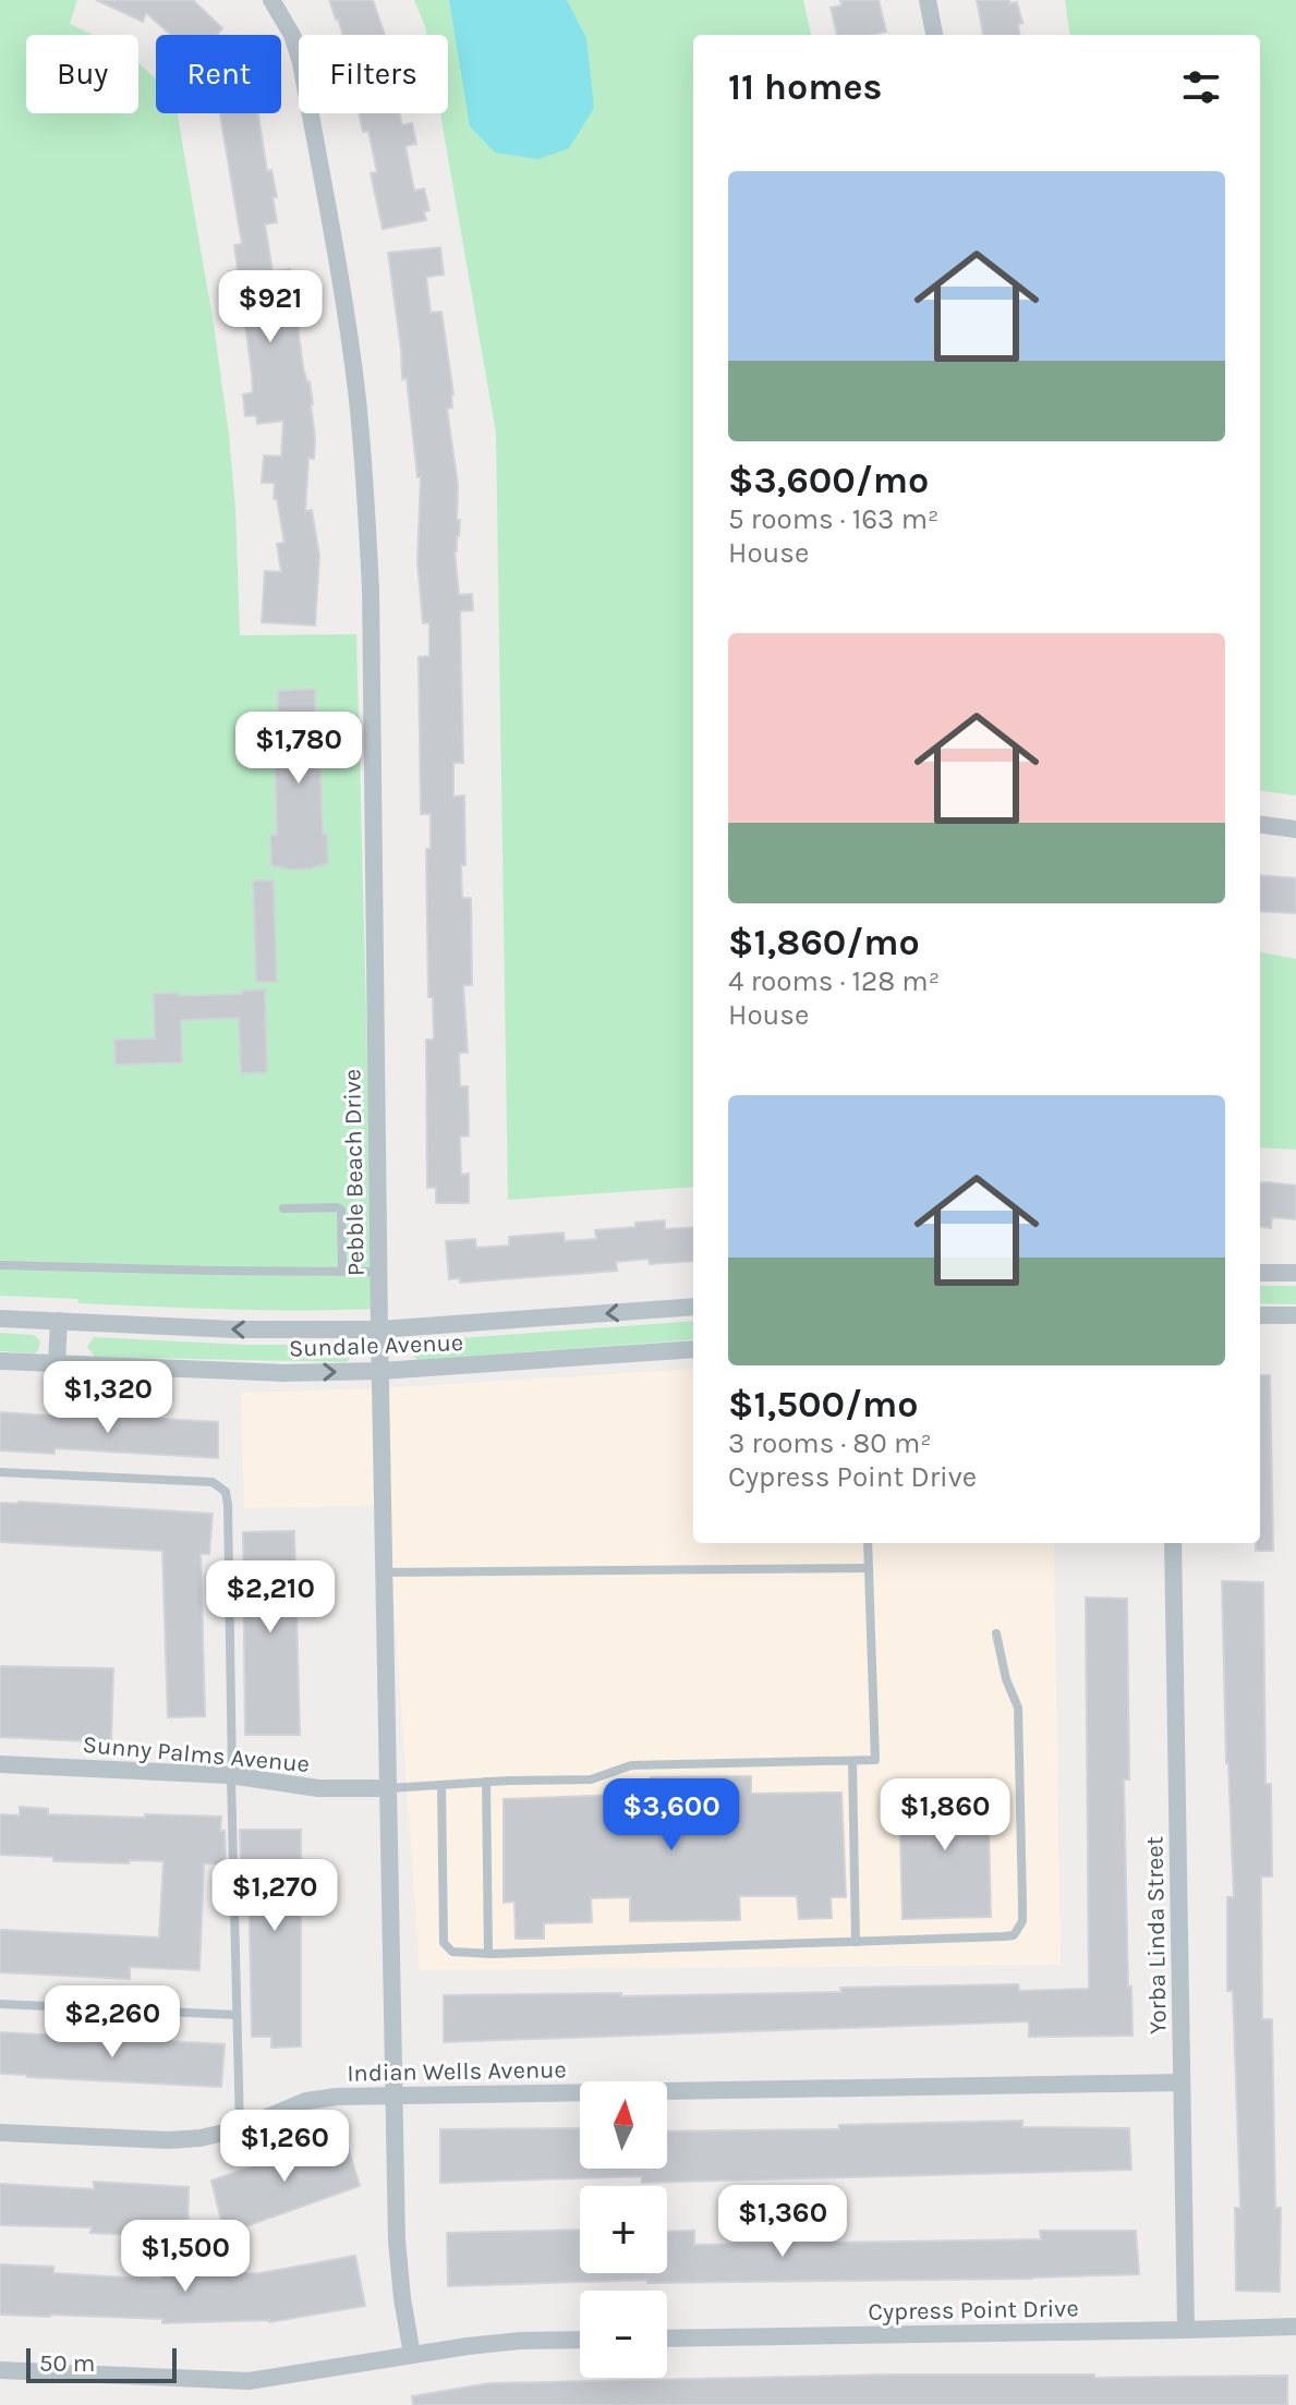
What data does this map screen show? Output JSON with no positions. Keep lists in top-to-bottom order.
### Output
{
  "streets": {
    "street": [
      "Pebble Beach Drive",
      "Sundale Avenue",
      "Sunny Palms Avenue",
      "Yorba Linda Street",
      "Indian Wells Avenue",
      "Cypress Point Drive"
    ]
  },
  "crossings": [
    ["Pebble Beach Drive", "Sundale Avenue"],
    ["Pebble Beach Drive", "Sunny Palms Avenue"],
    ["Pebble Beach Drive", "Indian Wells Avenue"],
    ["Yorba Linda Street", "Indian Wells Avenue"],
    ["Yorba Linda Street", "Cypress Point Drive"]
  ],
  "scale_bar": "50 m",
  "north": "top",
  "page": {
    "chip": ["Buy", "Rent", "Filters"],
    "heading": "11 homes",
    "list": [
      {
        "name": "$3,600/mo",
        "note": "5 rooms · 163 m² · House"
      },
      {
        "name": "$1,860/mo",
        "note": "4 rooms · 128 m² · House"
      },
      {
        "name": "$1,500/mo",
        "note": "3 rooms · 80 m² · Cypress Point Drive"
      }
    ],
    "price": [
      "$921",
      "$1,780",
      "$1,320",
      "$2,210",
      "$3,600",
      "$1,860",
      "$1,270",
      "$2,260",
      "$1,260",
      "$1,360",
      "$1,500"
    ],
    "map_buttons": ["+", "−"],
    "scale": "50 m"
  }
}
